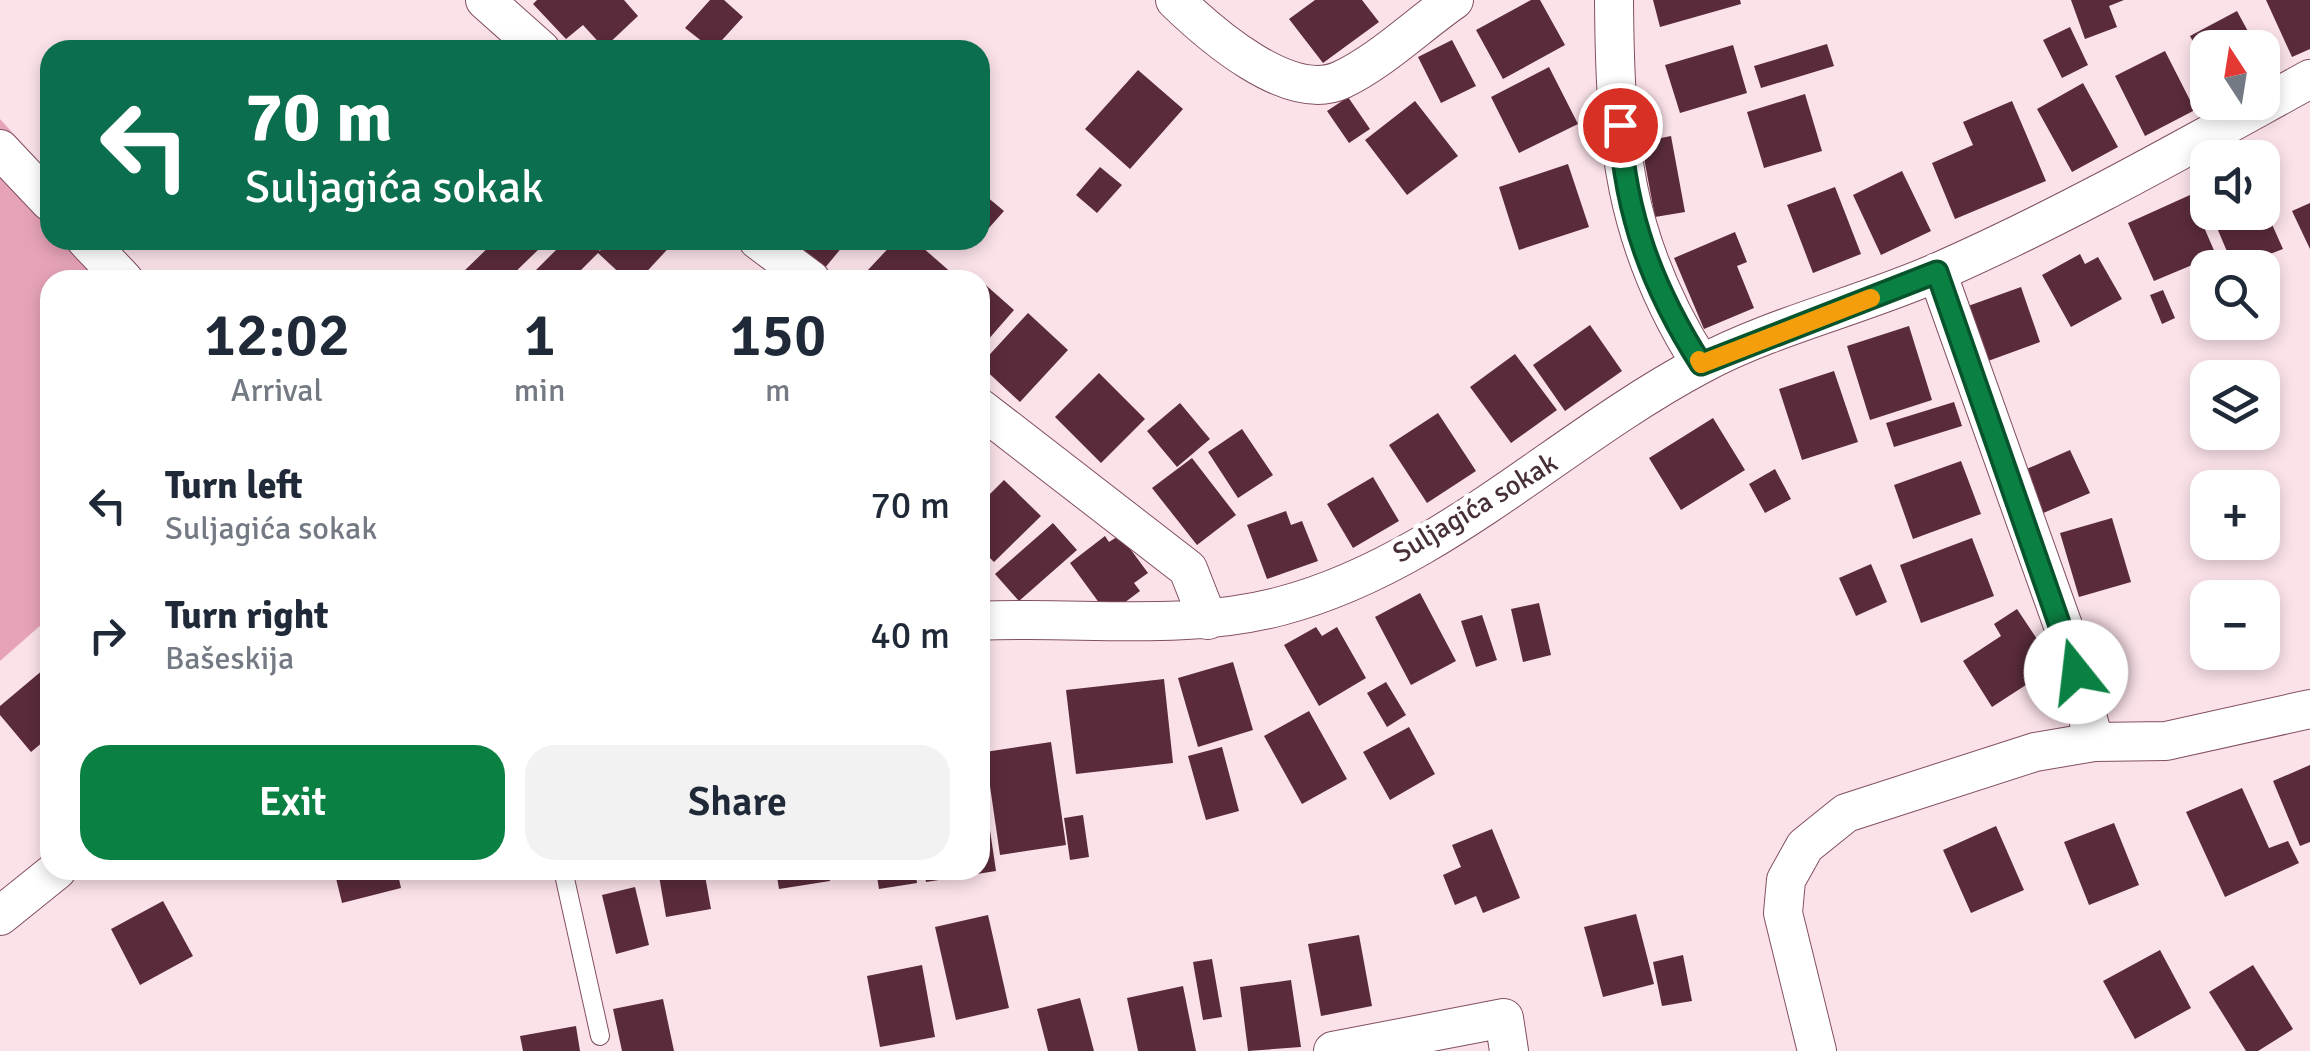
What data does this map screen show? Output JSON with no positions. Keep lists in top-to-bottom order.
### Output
{
  "streets": {
    "street": ["Suljagića sokak"]
  },
  "north": "top",
  "page": {
    "map_buttons": ["+", "−"],
    "turn": ["70 m", "Suljagića sokak"],
    "eta": [
      "12:02",
      "Arrival",
      "1",
      "min",
      "150",
      "m"
    ],
    "list": [
      {
        "name": "Turn left",
        "note": "Suljagića sokak",
        "value": "70 m"
      },
      {
        "name": "Turn right",
        "note": "Bašeskija",
        "value": "40 m"
      }
    ],
    "buttons": ["Exit", "Share"]
  }
}
